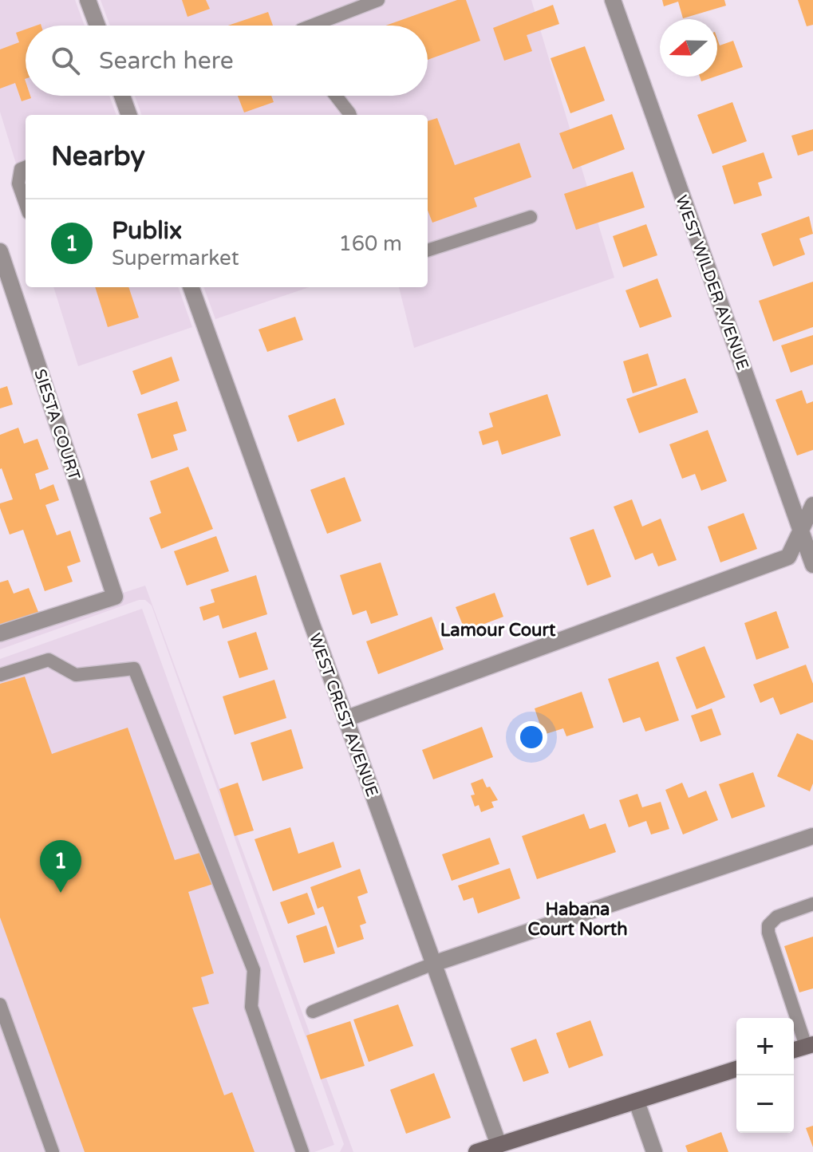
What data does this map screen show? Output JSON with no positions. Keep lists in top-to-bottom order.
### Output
{
  "streets": {
    "street": ["WEST WILDER AVENUE", "SIESTA COURT", "WEST CREST AVENUE"]
  },
  "districts": ["Lamour Court", "Habana Court North"],
  "north": "left",
  "page": {
    "search": "Search here",
    "heading": "Nearby",
    "list": [
      {
        "mark": "1",
        "name": "Publix",
        "note": "Supermarket",
        "value": "160 m"
      }
    ],
    "pins": "1",
    "map_buttons": ["+", "−"]
  }
}
